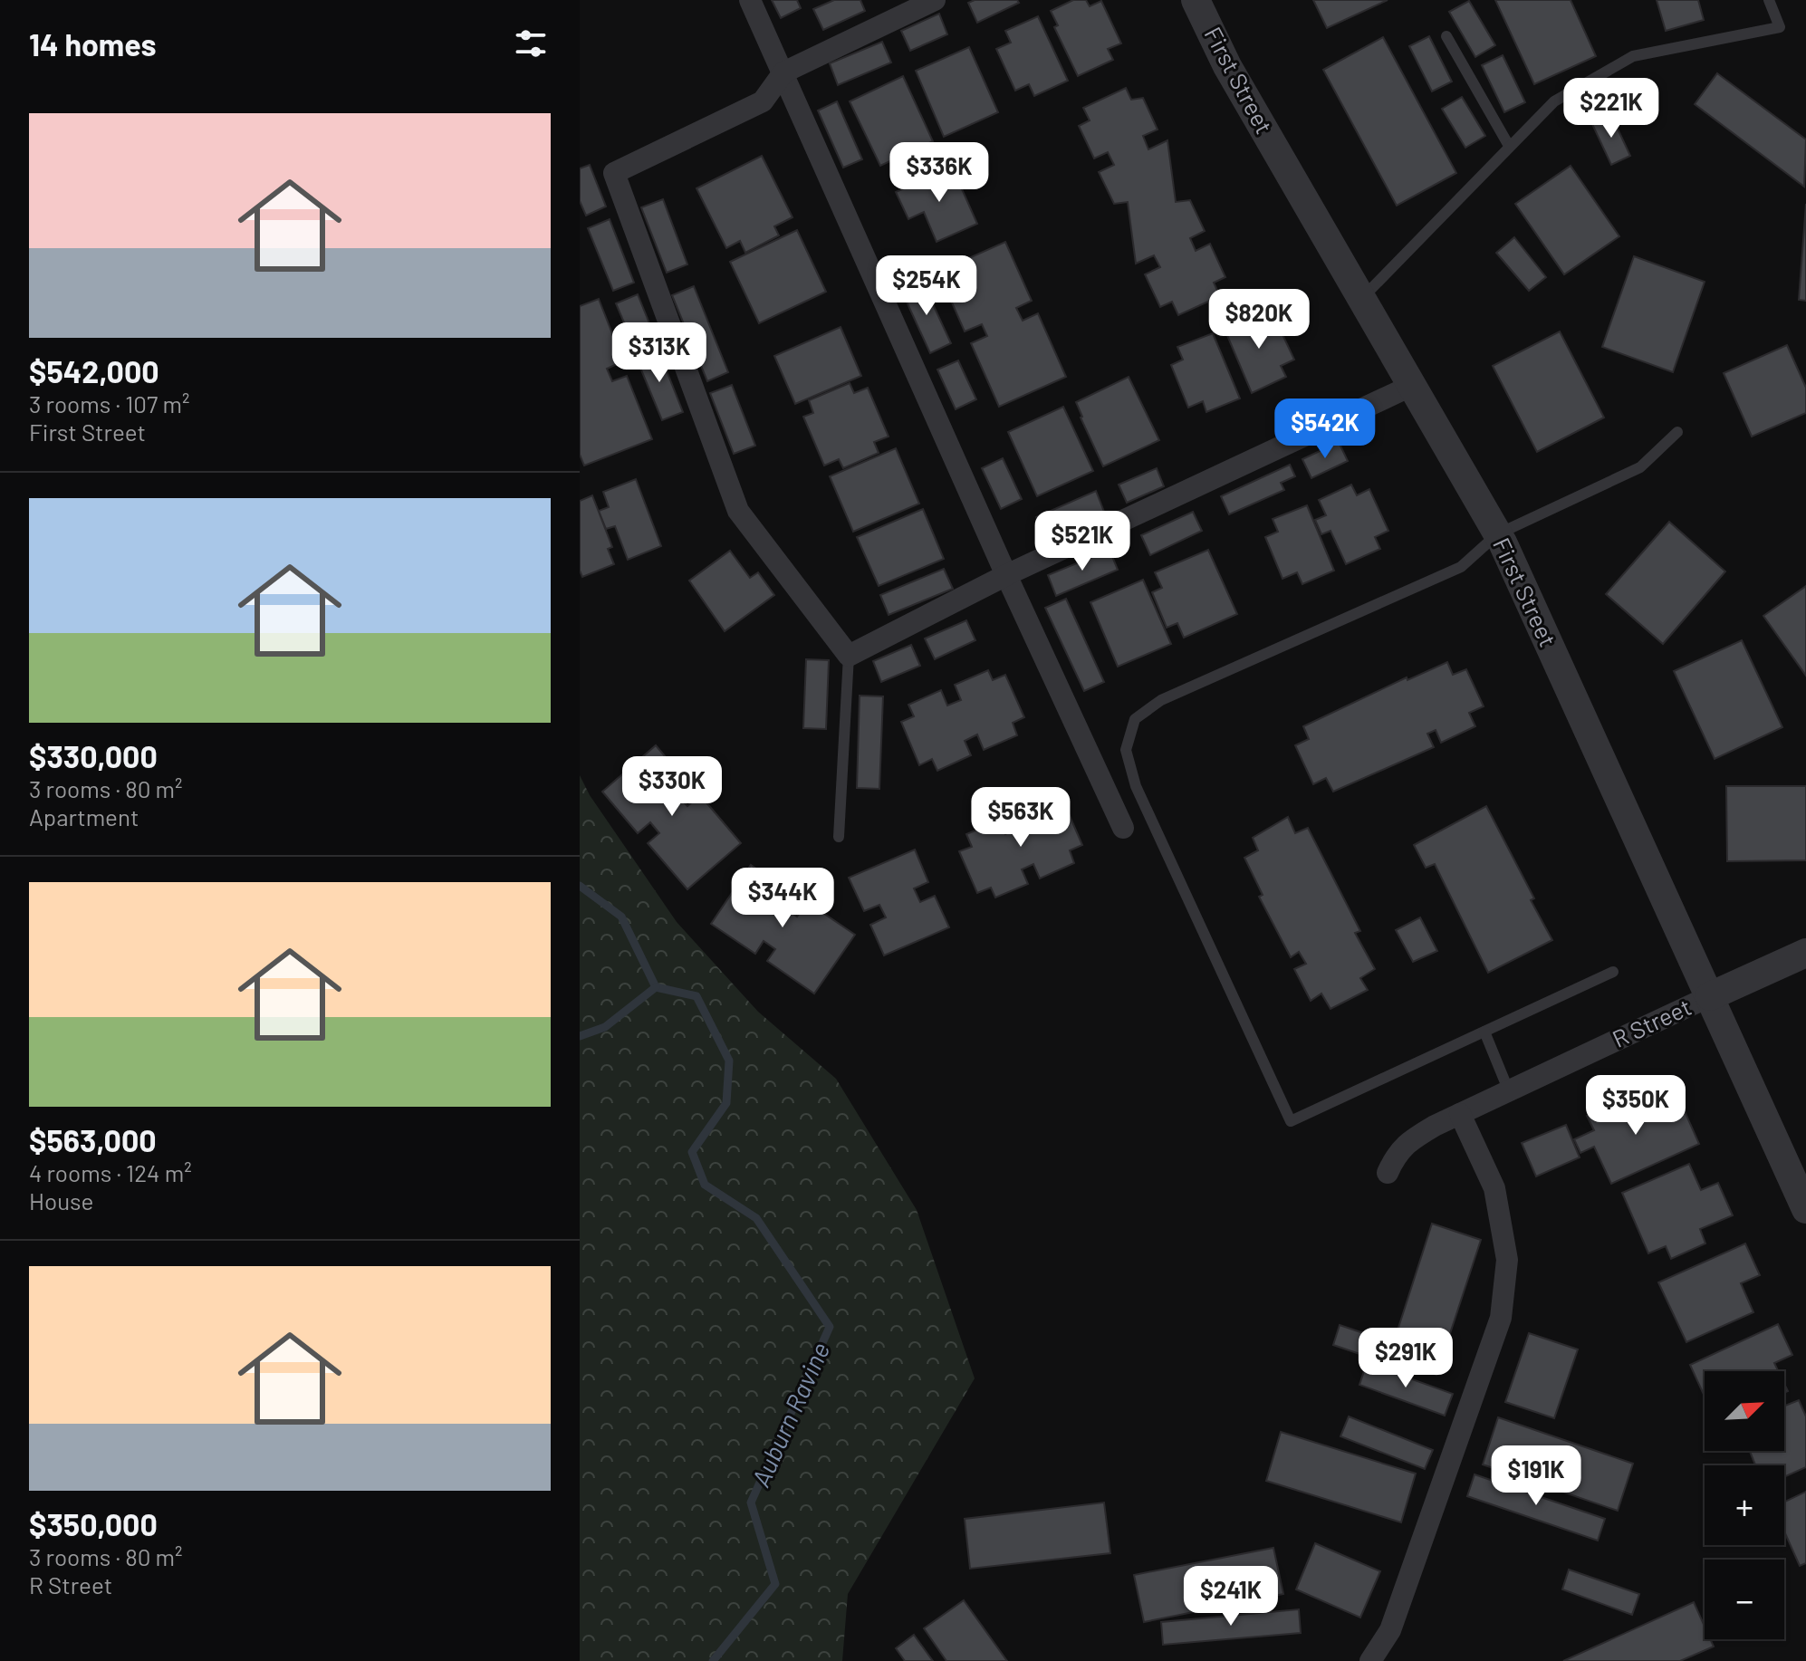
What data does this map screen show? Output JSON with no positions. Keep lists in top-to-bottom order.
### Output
{
  "streets": {
    "street": ["First Street", "R Street"]
  },
  "crossings": [
    ["First Street", "R Street"]
  ],
  "water": ["Auburn Ravine"],
  "north": "top right",
  "page": {
    "heading": "14 homes",
    "price": [
      "$221K",
      "$336K",
      "$254K",
      "$820K",
      "$313K",
      "$542K",
      "$521K",
      "$330K",
      "$563K",
      "$344K",
      "$350K",
      "$291K",
      "$191K",
      "$241K"
    ],
    "list": [
      {
        "name": "$542,000",
        "note": "3 rooms · 107 m² · First Street"
      },
      {
        "name": "$330,000",
        "note": "3 rooms · 80 m² · Apartment"
      },
      {
        "name": "$563,000",
        "note": "4 rooms · 124 m² · House"
      },
      {
        "name": "$350,000",
        "note": "3 rooms · 80 m² · R Street"
      }
    ],
    "map_buttons": ["+", "−"]
  }
}
